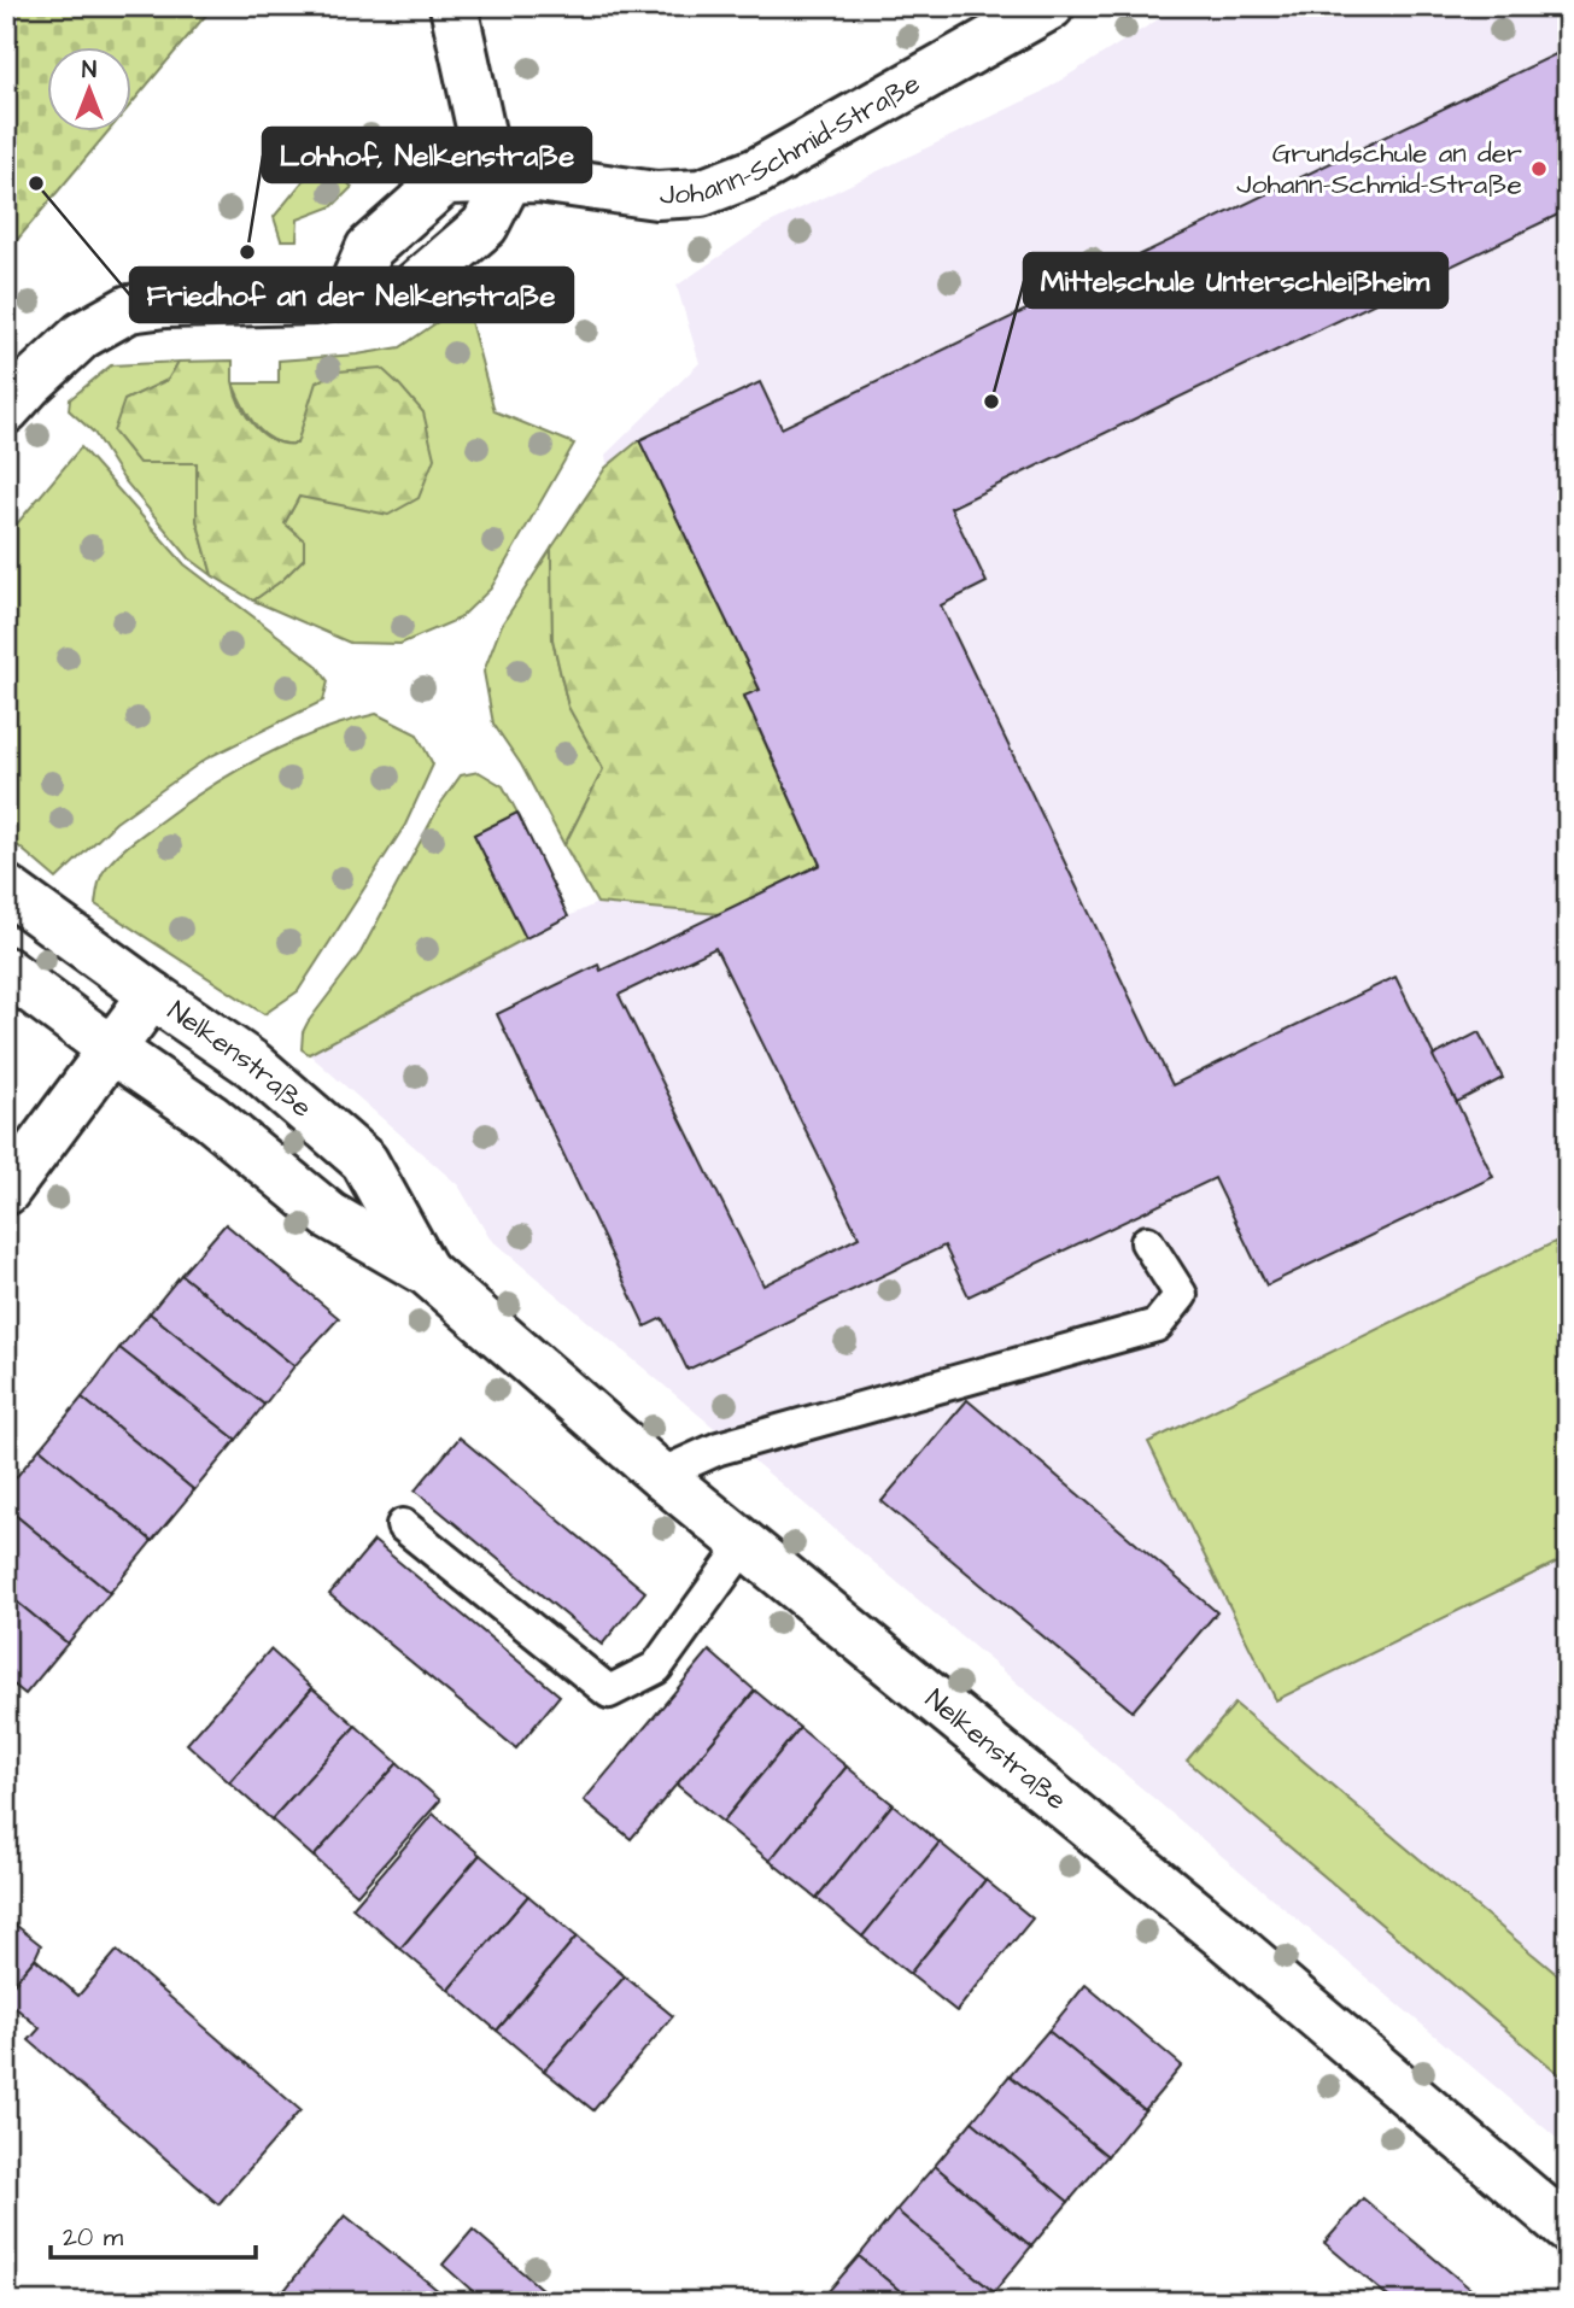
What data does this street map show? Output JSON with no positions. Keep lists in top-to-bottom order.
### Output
{
  "streets": {
    "street": ["Johann-Schmid-Straße", "Nelkenstraße"]
  },
  "places": [
    "Grundschule an der Johann-Schmid-Straße",
    "Friedhof an der Nelkenstraße",
    "Lohhof, Nelkenstraße",
    "Mittelschule Unterschleißheim"
  ],
  "scale_bar": "20 m",
  "north": "top"
}
